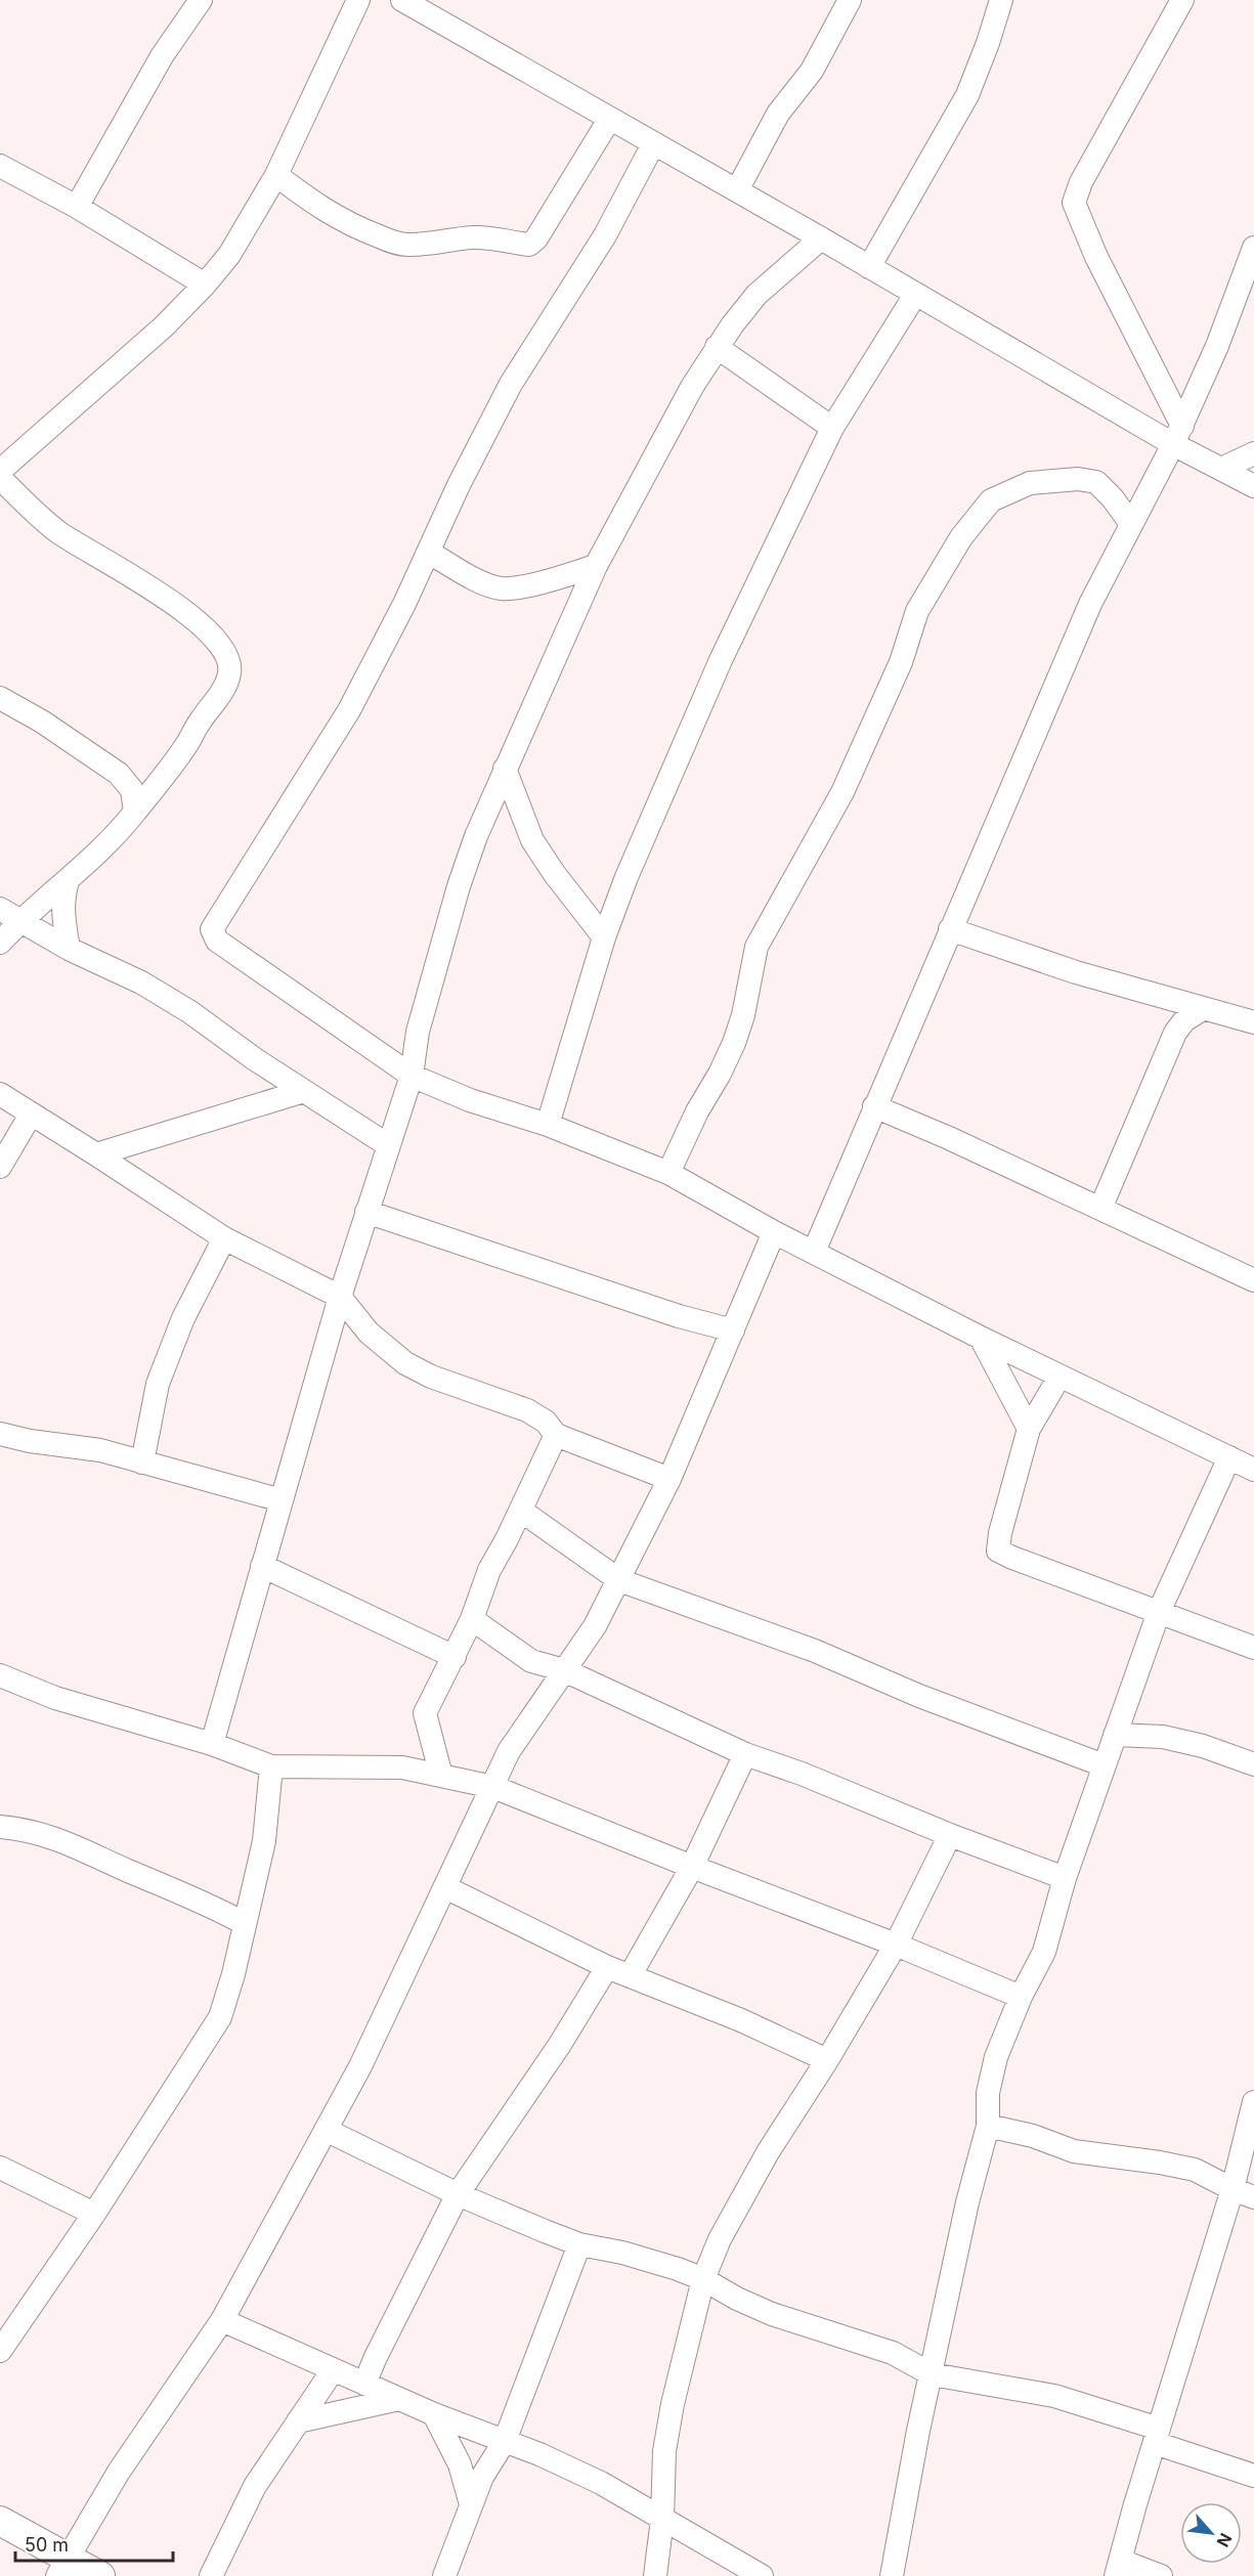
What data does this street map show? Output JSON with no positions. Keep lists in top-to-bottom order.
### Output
{
  "scale_bar": "50 m",
  "north": "bottom right"
}
